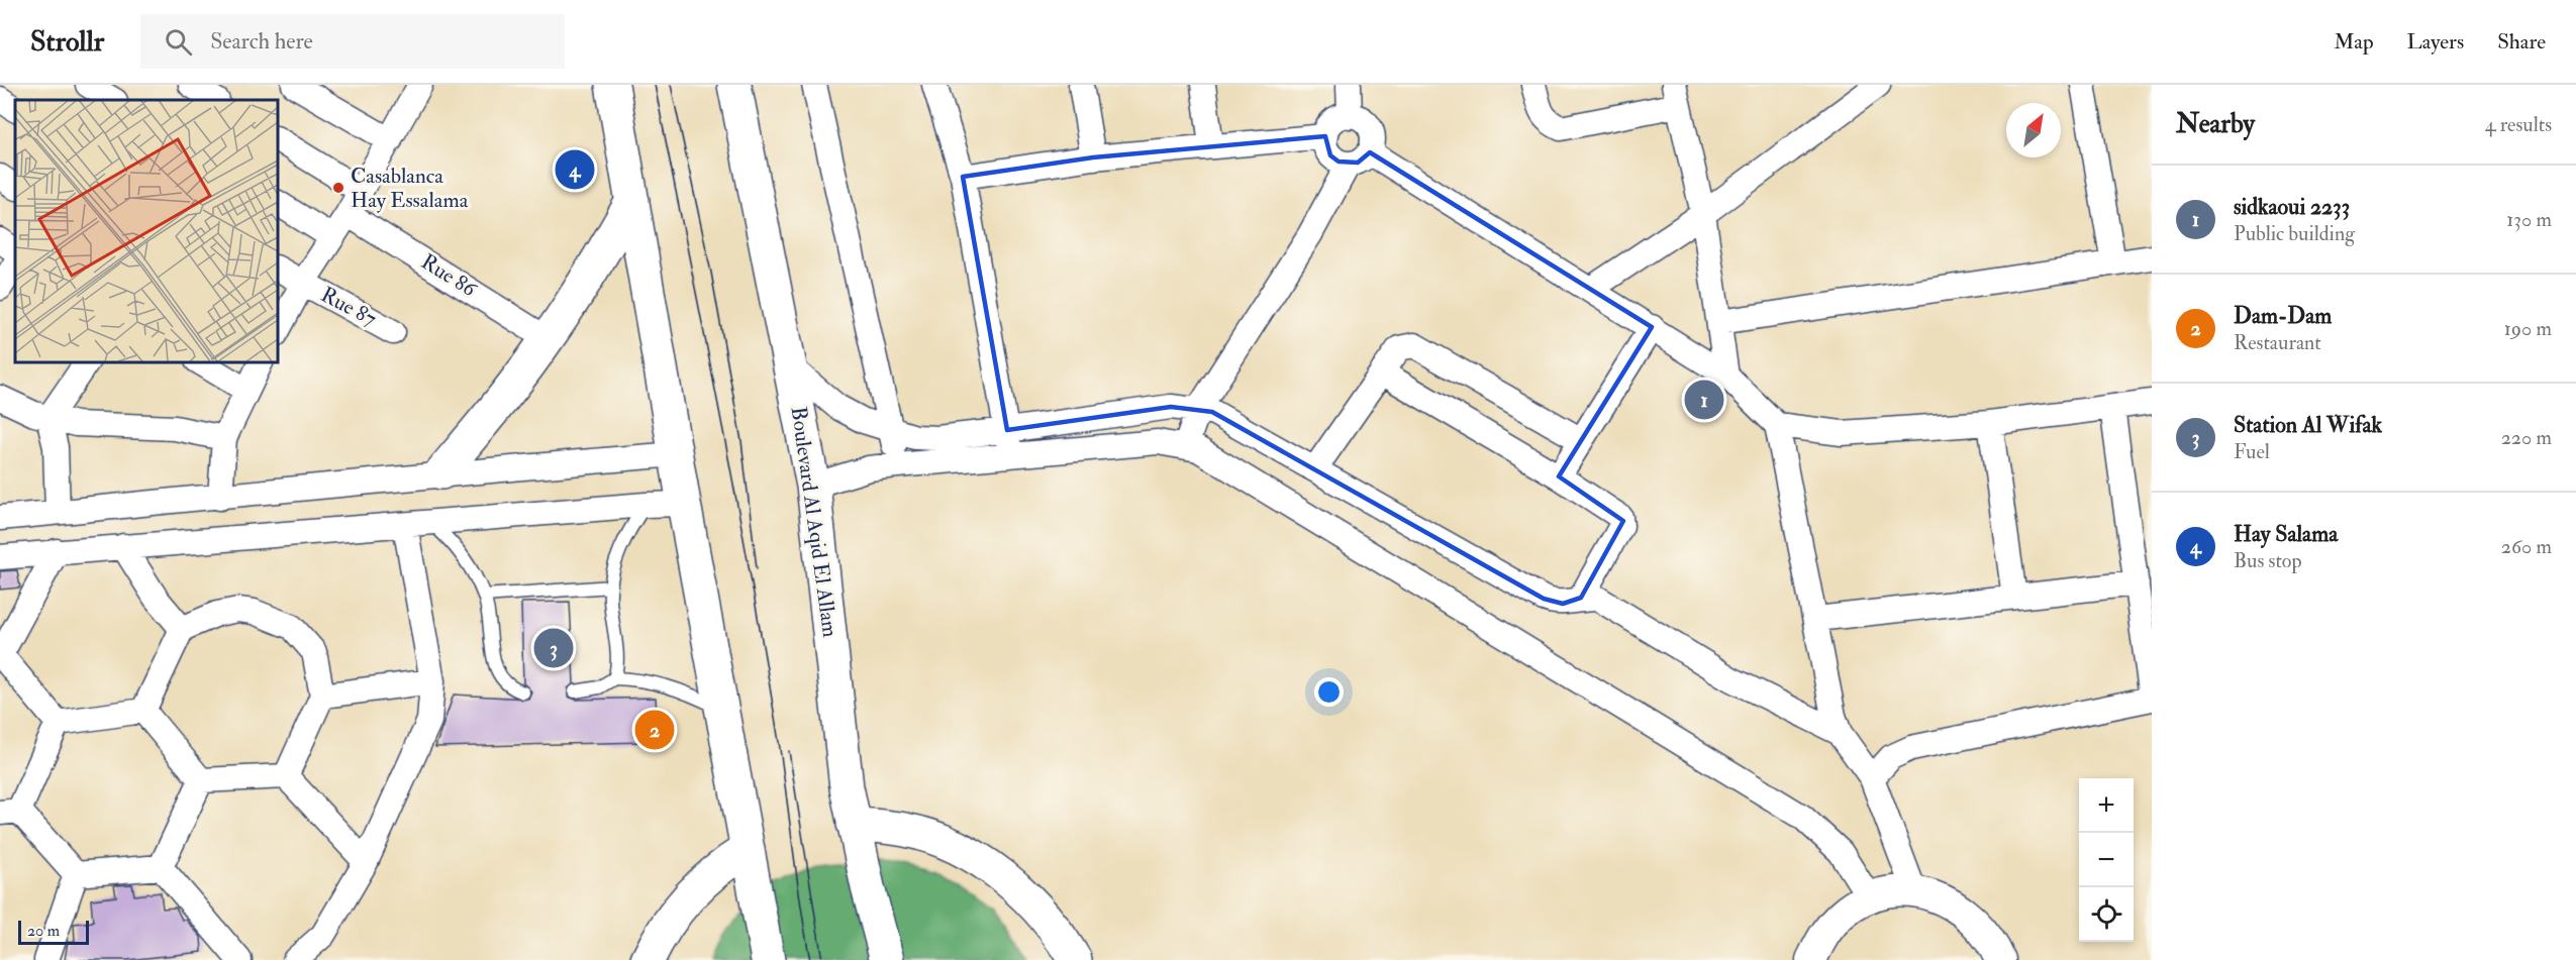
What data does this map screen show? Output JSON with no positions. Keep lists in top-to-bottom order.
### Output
{
  "streets": {
    "main road": ["Boulevard Al Aqid El Allam"],
    "street": ["Rue 86", "Rue 87"]
  },
  "places": ["Casablanca Hay Essalama"],
  "scale_bar": "20 m",
  "north": "top right",
  "page": {
    "header": "Strollr",
    "search": "Search here",
    "nav": ["Map", "Layers", "Share"],
    "heading": ["Nearby", "4 results"],
    "pins": [
      "4",
      "1",
      "3",
      "2"
    ],
    "list": [
      {
        "mark": "1",
        "name": "sidkaoui 2233",
        "note": "Public building",
        "value": "130 m"
      },
      {
        "mark": "2",
        "name": "Dam-Dam",
        "note": "Restaurant",
        "value": "190 m"
      },
      {
        "mark": "3",
        "name": "Station Al Wifak",
        "note": "Fuel",
        "value": "220 m"
      },
      {
        "mark": "4",
        "name": "Hay Salama",
        "note": "Bus stop",
        "value": "260 m"
      }
    ],
    "map_buttons": ["+", "−"],
    "scale": "20 m"
  }
}
